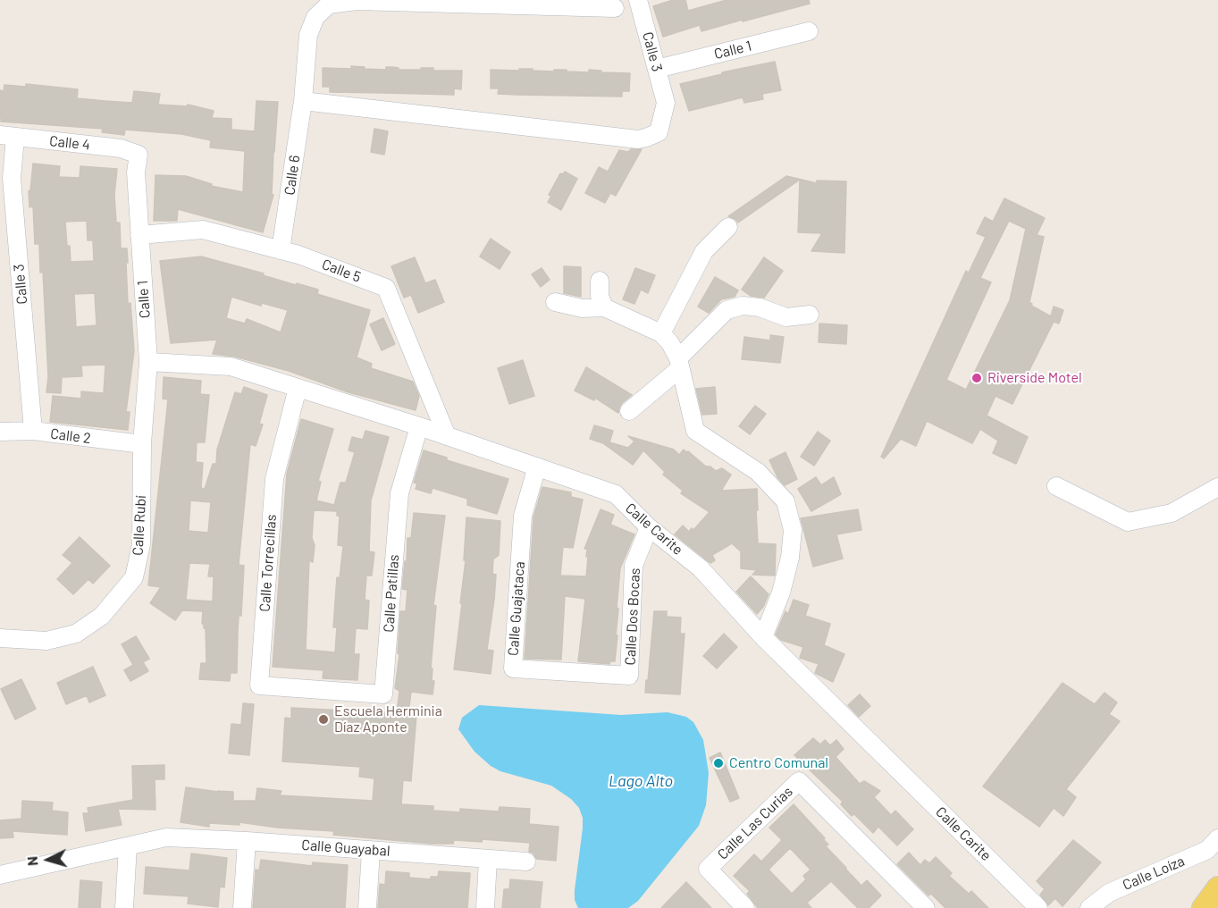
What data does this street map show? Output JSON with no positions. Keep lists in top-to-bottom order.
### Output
{
  "streets": {
    "street": [
      "Calle 1",
      "Calle 3",
      "Calle 4",
      "Calle 6",
      "Calle 5",
      "Calle 2",
      "Calle Rubí",
      "Calle Carite",
      "Calle Torrecillas",
      "Calle Patillas",
      "Calle Guajataca",
      "Calle Dos Bocas",
      "Calle Las Curias",
      "Calle Guayabal",
      "Calle Loíza"
    ]
  },
  "crossings": [
    ["Calle 1", "Calle 3"],
    ["Calle 1", "Calle 4"],
    ["Calle 1", "Calle 5"],
    ["Calle 1", "Calle 2"],
    ["Calle 1", "Calle Rubí"],
    ["Calle 1", "Calle Carite"],
    ["Calle 3", "Calle 4"],
    ["Calle 3", "Calle 6"],
    ["Calle 3", "Calle 2"],
    ["Calle 6", "Calle 5"],
    ["Calle 5", "Calle Carite"],
    ["Calle 2", "Calle Rubí"],
    ["Calle Carite", "Calle Torrecillas"],
    ["Calle Carite", "Calle Patillas"],
    ["Calle Carite", "Calle Guajataca"],
    ["Calle Carite", "Calle Dos Bocas"],
    ["Calle Torrecillas", "Calle Patillas"],
    ["Calle Guajataca", "Calle Dos Bocas"]
  ],
  "water": ["Lago Alto"],
  "places": ["Riverside Motel", "Escuela Herminia Díaz Aponte", "Centro Comunal"],
  "north": "left"
}
